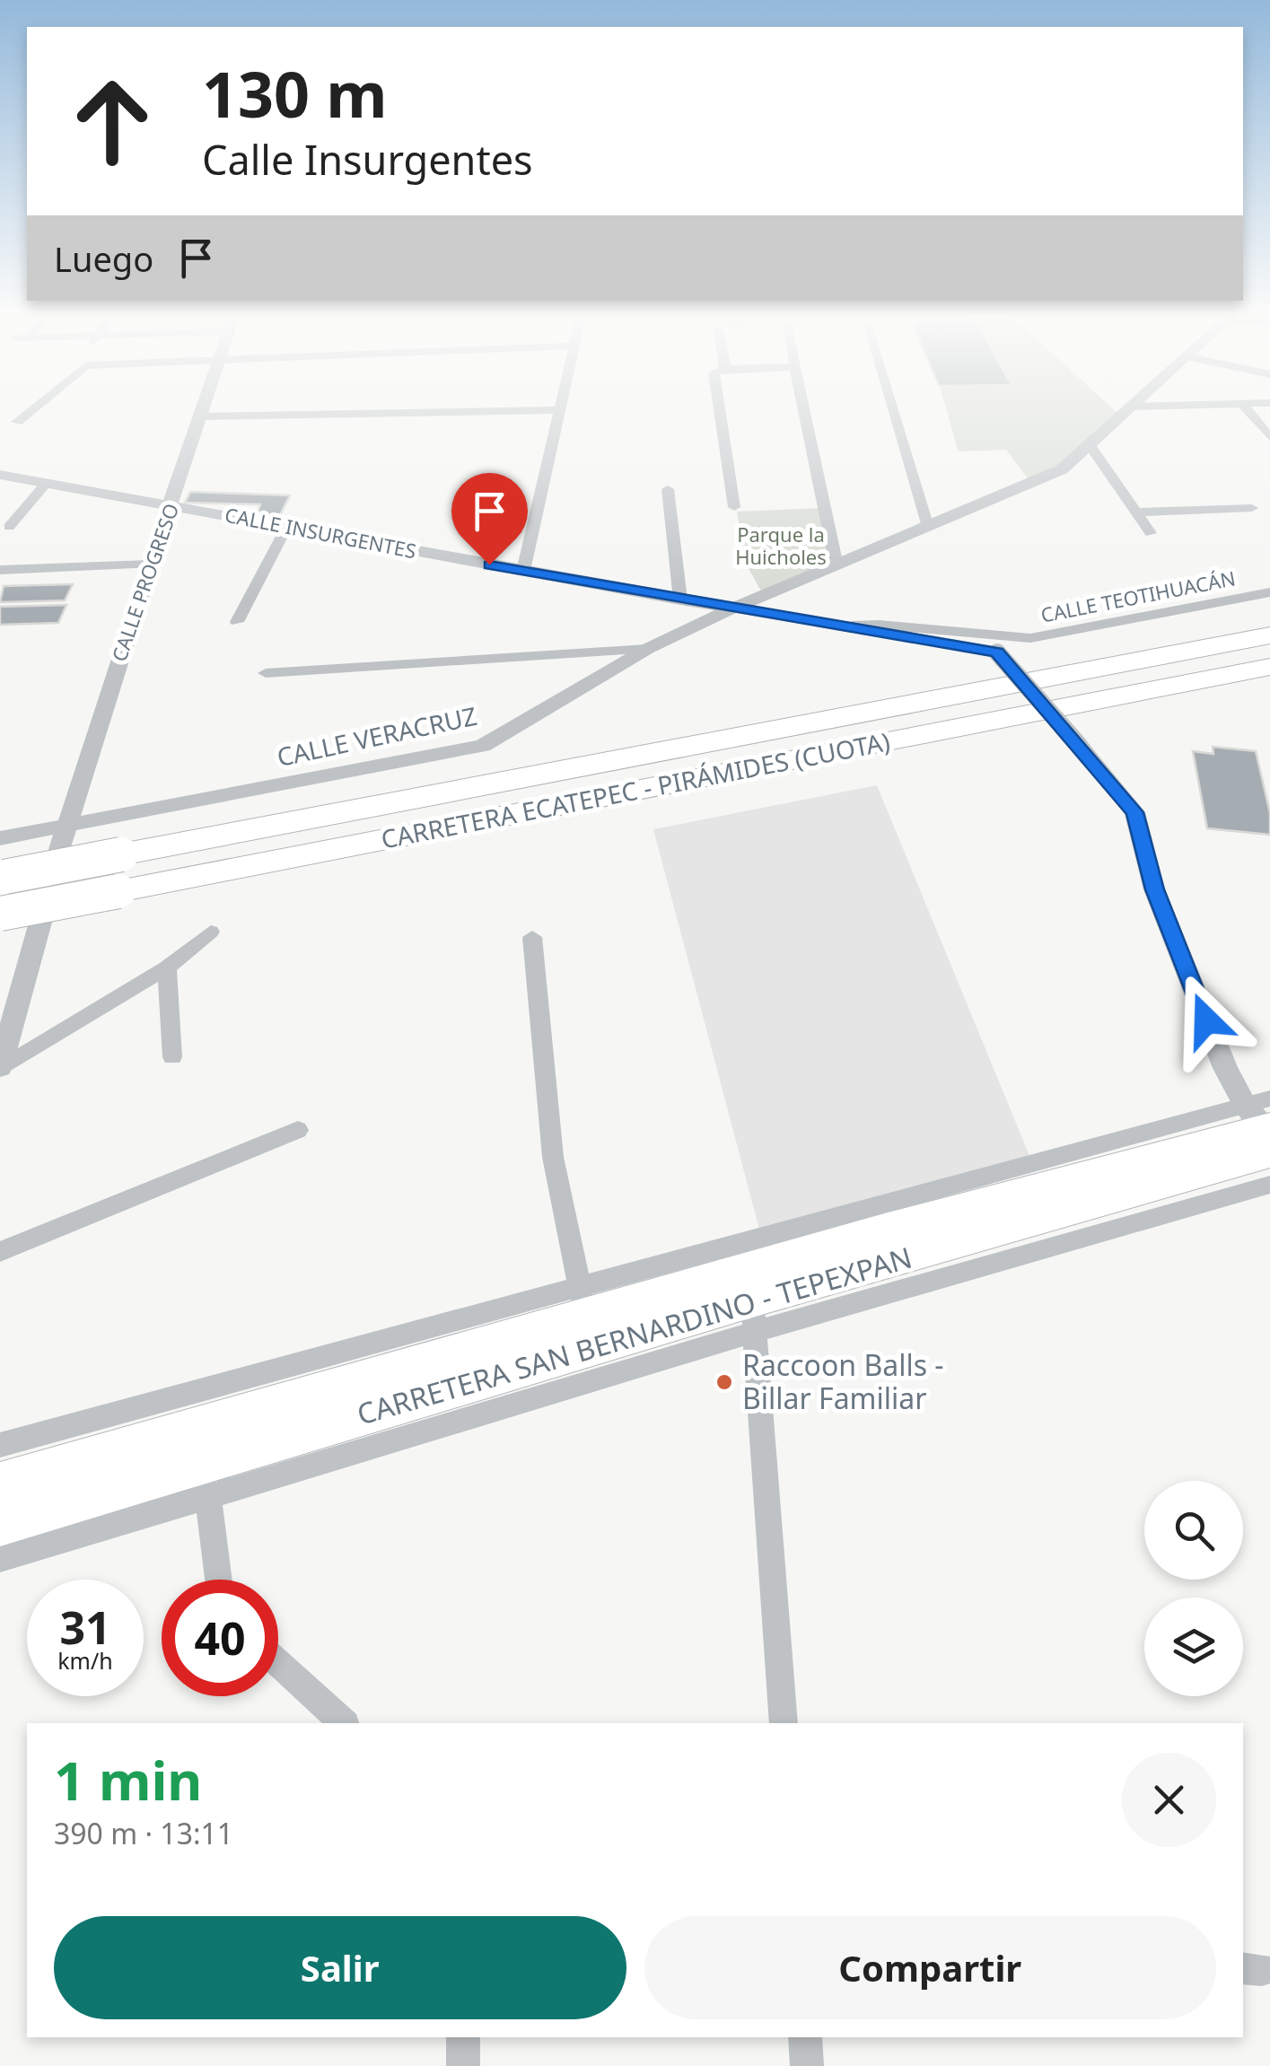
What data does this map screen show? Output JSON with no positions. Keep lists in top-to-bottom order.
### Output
{
  "streets": {
    "highway": ["CARRETERA ECATEPEC - PIRÁMIDES (CUOTA)", "CARRETERA SAN BERNARDINO - TEPEXPAN"],
    "street": [
      "CALLE INSURGENTES",
      "CALLE PROGRESO",
      "CALLE TEOTIHUACÁN",
      "CALLE VERACRUZ"
    ]
  },
  "crossings": [
    ["CALLE INSURGENTES", "CALLE PROGRESO"],
    ["CALLE INSURGENTES", "CALLE TEOTIHUACÁN"],
    ["CALLE INSURGENTES", "CALLE VERACRUZ"],
    ["CALLE INSURGENTES", "CARRETERA SAN BERNARDINO - TEPEXPAN"],
    ["CALLE PROGRESO", "CALLE VERACRUZ"]
  ],
  "parks": ["Parque la Huicholes"],
  "places": ["Raccoon Balls - Billar Familiar"],
  "page": {
    "turn": ["130 m", "Calle Insurgentes"],
    "then": "Luego",
    "speed": "31 km/h",
    "limit": "40",
    "heading": ["1 min", "390 m · 13:11"],
    "buttons": ["Salir", "Compartir"]
  }
}
